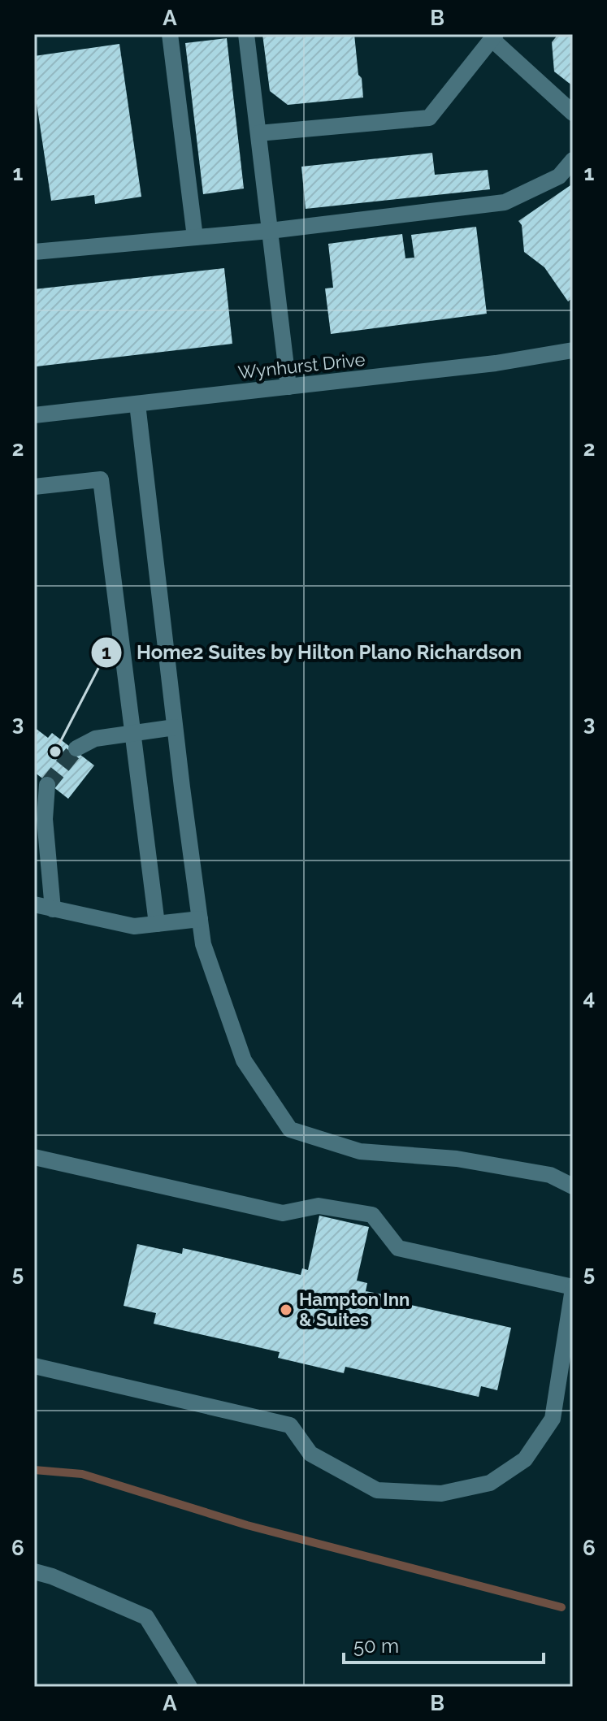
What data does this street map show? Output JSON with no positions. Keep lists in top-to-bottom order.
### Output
{
  "streets": {
    "street": ["Wynhurst Drive"]
  },
  "places": ["Home2 Suites by Hilton Plano Richardson", "Hampton Inn & Suites"],
  "scale_bar": "50 m",
  "grid": {
    "columns": ["A", "B"],
    "rows": [
      "1",
      "2",
      "3",
      "4",
      "5",
      "6"
    ]
  }
}
